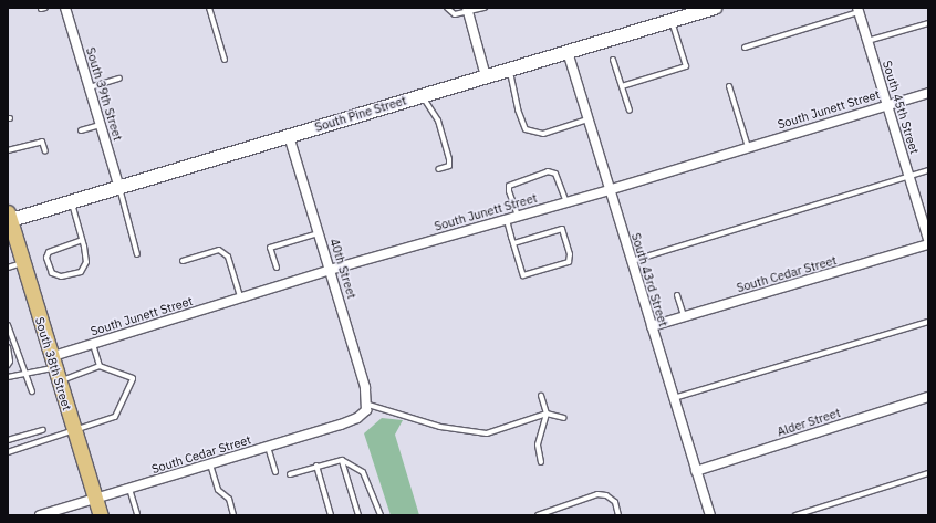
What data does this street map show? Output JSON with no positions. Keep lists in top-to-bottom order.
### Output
{
  "streets": {
    "main road": ["South Pine Street", "South 38th Street"],
    "street": [
      "South 39th Street",
      "South 45th Street",
      "South Junett Street",
      "40th Street",
      "South Cedar Street",
      "South 43rd Street",
      "Alder Street"
    ]
  },
  "crossings": [
    ["South 39th Street", "South Pine Street"],
    ["South 45th Street", "South Junett Street"],
    ["South Junett Street", "40th Street"],
    ["South Junett Street", "South 43rd Street"],
    ["South Junett Street", "South 38th Street"],
    ["South Pine Street", "40th Street"],
    ["South Pine Street", "South 43rd Street"],
    ["South Pine Street", "South 38th Street"],
    ["40th Street", "South Cedar Street"],
    ["South Cedar Street", "South 43rd Street"],
    ["South Cedar Street", "South 38th Street"],
    ["South 43rd Street", "Alder Street"]
  ]
}
